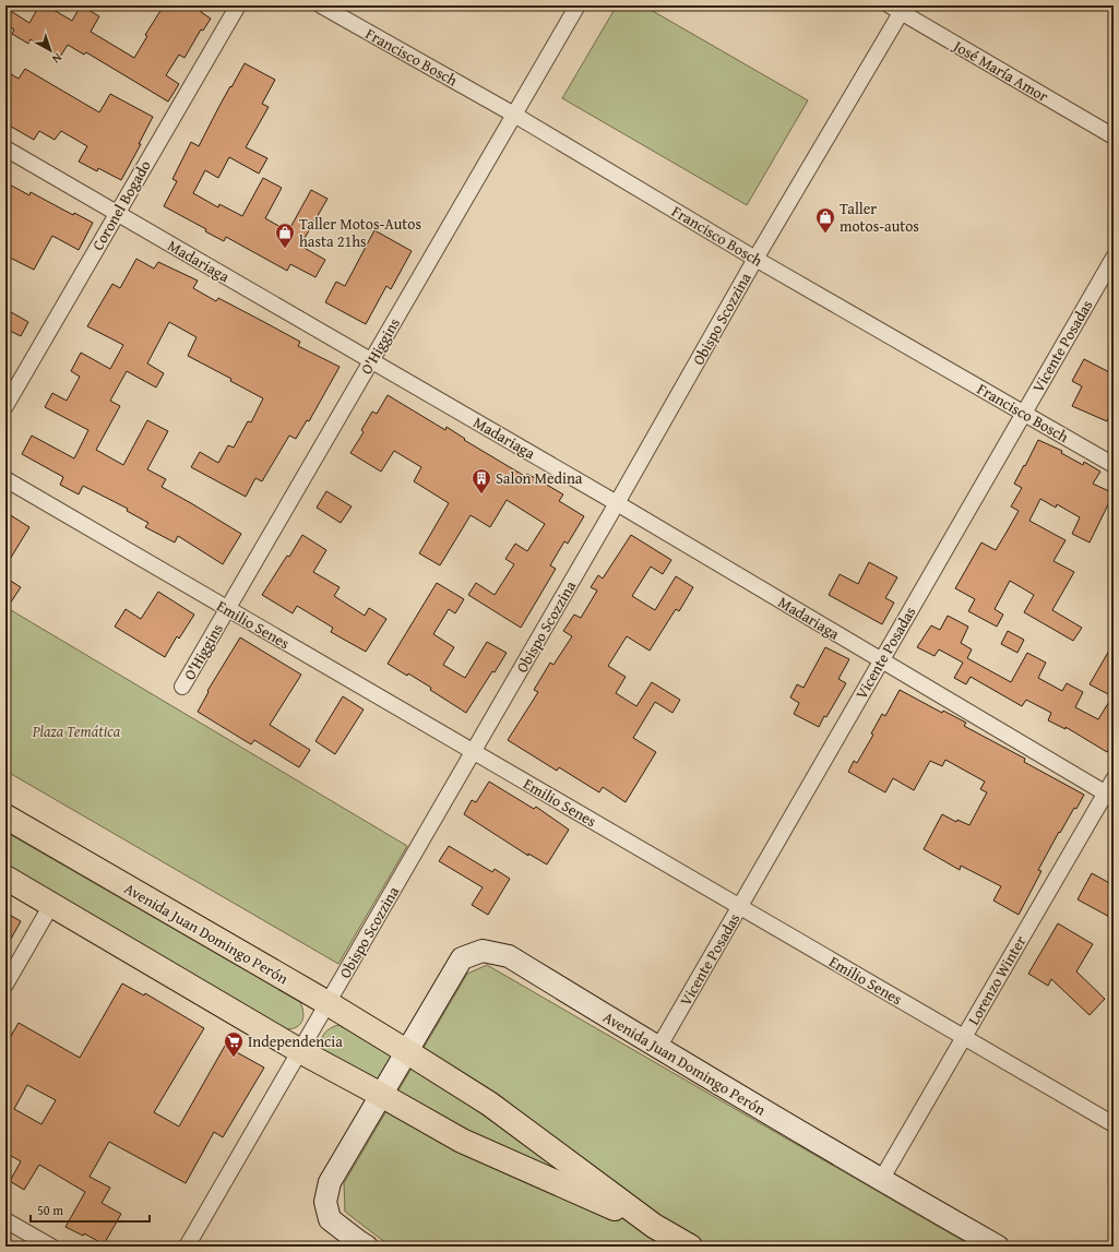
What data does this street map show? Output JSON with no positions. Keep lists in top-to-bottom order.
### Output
{
  "streets": {
    "main road": ["Avenida Juan Domingo Perón"],
    "street": [
      "Francisco Bosch",
      "José María Amor",
      "Coronel Bogado",
      "Madariaga",
      "Obispo Scozzina",
      "O'Higgins",
      "Vicente Posadas",
      "Emilio Senes",
      "Lorenzo Winter"
    ]
  },
  "crossings": [
    ["Francisco Bosch", "Obispo Scozzina"],
    ["Francisco Bosch", "O'Higgins"],
    ["Francisco Bosch", "Vicente Posadas"],
    ["José María Amor", "Obispo Scozzina"],
    ["Coronel Bogado", "Madariaga"],
    ["Madariaga", "Obispo Scozzina"],
    ["Madariaga", "O'Higgins"],
    ["Madariaga", "Vicente Posadas"],
    ["Madariaga", "Lorenzo Winter"],
    ["Obispo Scozzina", "Emilio Senes"],
    ["Obispo Scozzina", "Avenida Juan Domingo Perón"],
    ["O'Higgins", "Emilio Senes"],
    ["Vicente Posadas", "Emilio Senes"],
    ["Vicente Posadas", "Avenida Juan Domingo Perón"],
    ["Emilio Senes", "Lorenzo Winter"],
    ["Avenida Juan Domingo Perón", "Lorenzo Winter"]
  ],
  "parks": ["Plaza Temática"],
  "places": {
    "shop": ["Taller motos-autos", "Taller Motos-Autos hasta 21hs"],
    "building": ["Salon Medina"],
    "supermarket": ["Independencia"]
  },
  "scale_bar": "50 m",
  "north": "bottom right"
}
